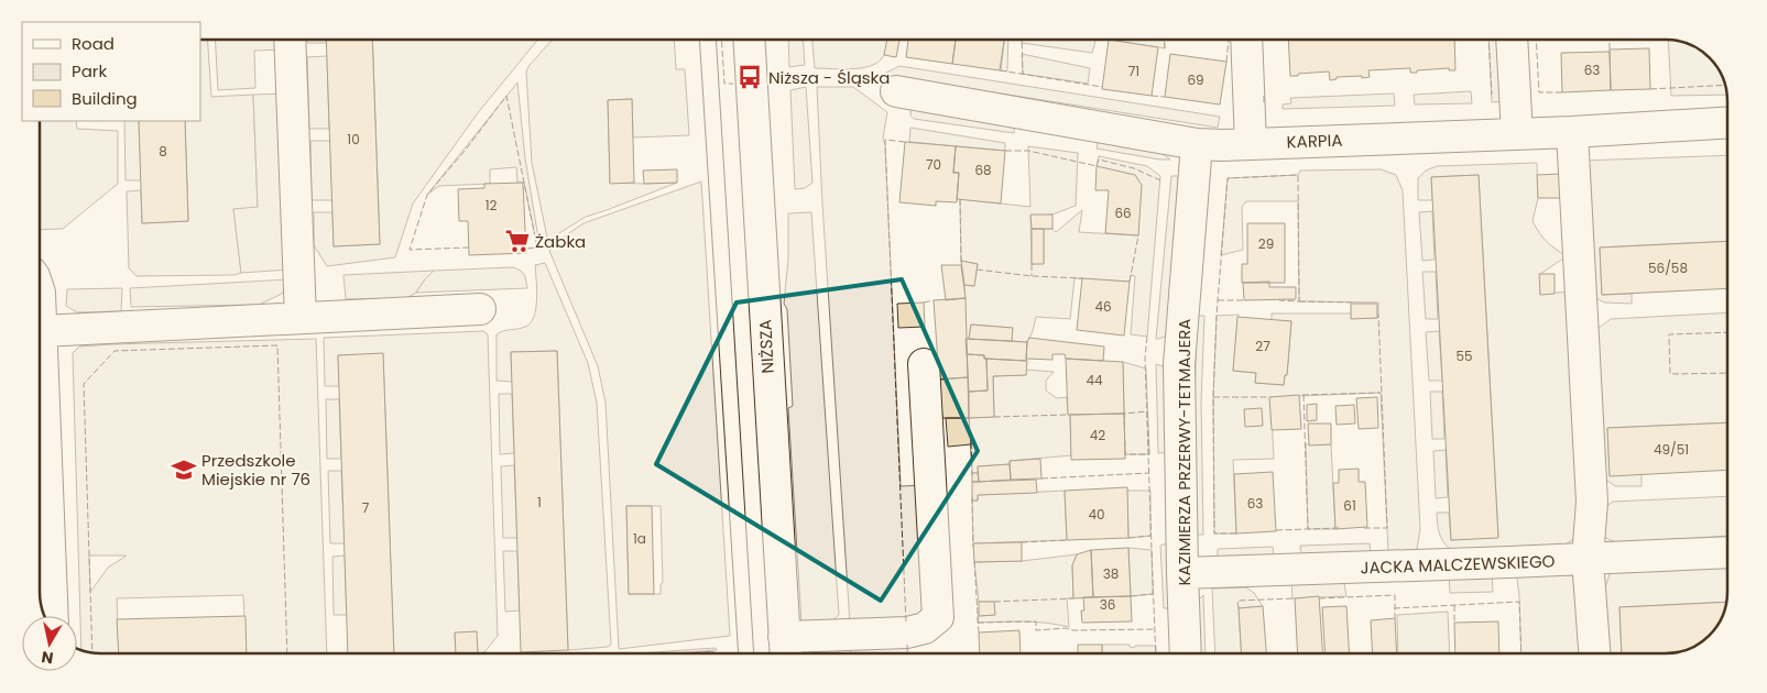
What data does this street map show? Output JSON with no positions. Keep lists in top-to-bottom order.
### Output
{
  "streets": {
    "street": [
      "KARPIA",
      "NIŻSZA",
      "KAZIMIERZA PRZERWY-TETMAJERA",
      "JACKA MALCZEWSKIEGO"
    ]
  },
  "crossings": [
    ["KARPIA", "KAZIMIERZA PRZERWY-TETMAJERA"],
    ["KAZIMIERZA PRZERWY-TETMAJERA", "JACKA MALCZEWSKIEGO"]
  ],
  "places": {
    "bus stop": ["Niższa - Śląska"],
    "supermarket": ["Żabka"],
    "school or university": ["Przedszkole Miejskie nr 76"]
  },
  "house_numbers": [
    "63",
    "71",
    "69",
    "10",
    "8",
    "70",
    "68",
    "12",
    "66",
    "29",
    "56/58",
    "46",
    "27",
    "55",
    "44",
    "42",
    "49/51",
    "1",
    "63",
    "61",
    "7",
    "40",
    "1a",
    "38",
    "36"
  ],
  "legend": ["Road", "Park", "Building"],
  "north": "bottom"
}
